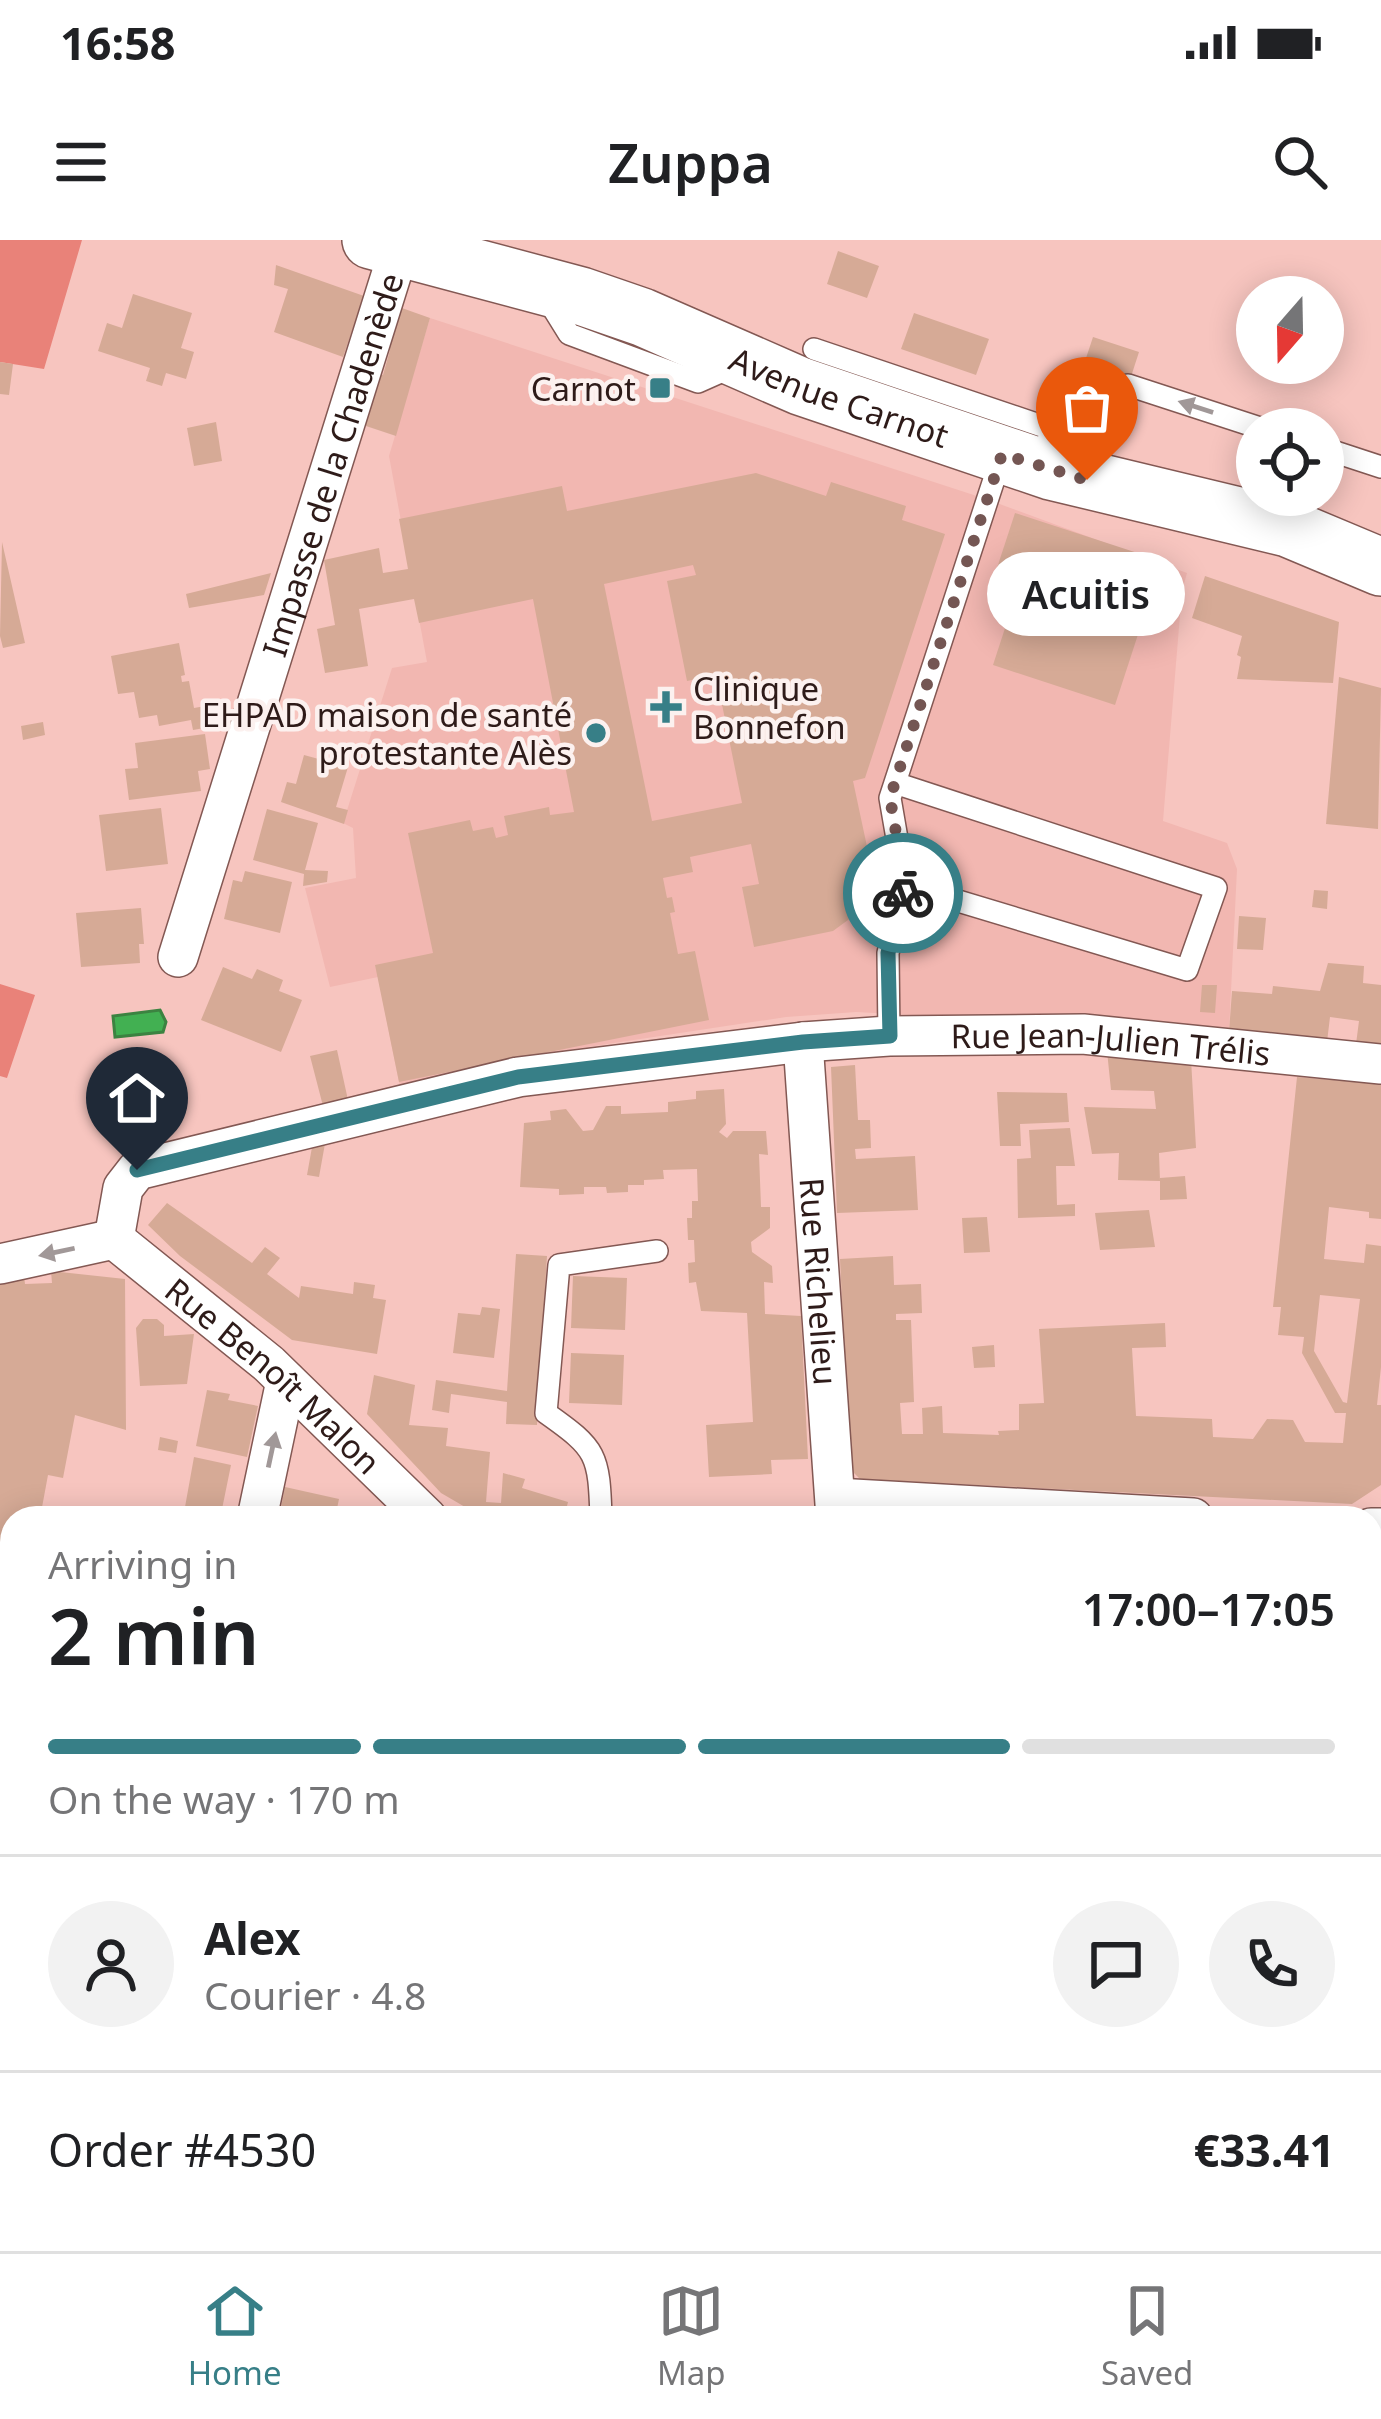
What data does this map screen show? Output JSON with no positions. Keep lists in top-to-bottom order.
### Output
{
  "streets": {
    "main road": ["Avenue Carnot"],
    "street": [
      "Impasse de la Chadenède",
      "Rue Jean-Julien Trélis",
      "Rue Richelieu",
      "Rue Benoît Malon"
    ]
  },
  "crossings": [
    ["Avenue Carnot", "Impasse de la Chadenède"],
    ["Rue Jean-Julien Trélis", "Rue Richelieu"],
    ["Rue Jean-Julien Trélis", "Rue Benoît Malon"]
  ],
  "places": {
    "transit": ["Carnot"],
    "other": ["Acuitis", "EHPAD maison de santé protestante Alès"],
    "health": ["Clinique Bonnefon"]
  },
  "north": "bottom",
  "page": {
    "status": "16:58",
    "header": "Zuppa",
    "bubble": "Acuitis",
    "heading": ["2 min", "Arriving in", "17:00–17:05"],
    "panel": [
      "Alex",
      "Courier · 4.8",
      "Order #4530",
      "€33.41"
    ],
    "bar": "On the way · 170 m",
    "tabs": ["Home", "Map", "Saved"]
  }
}
